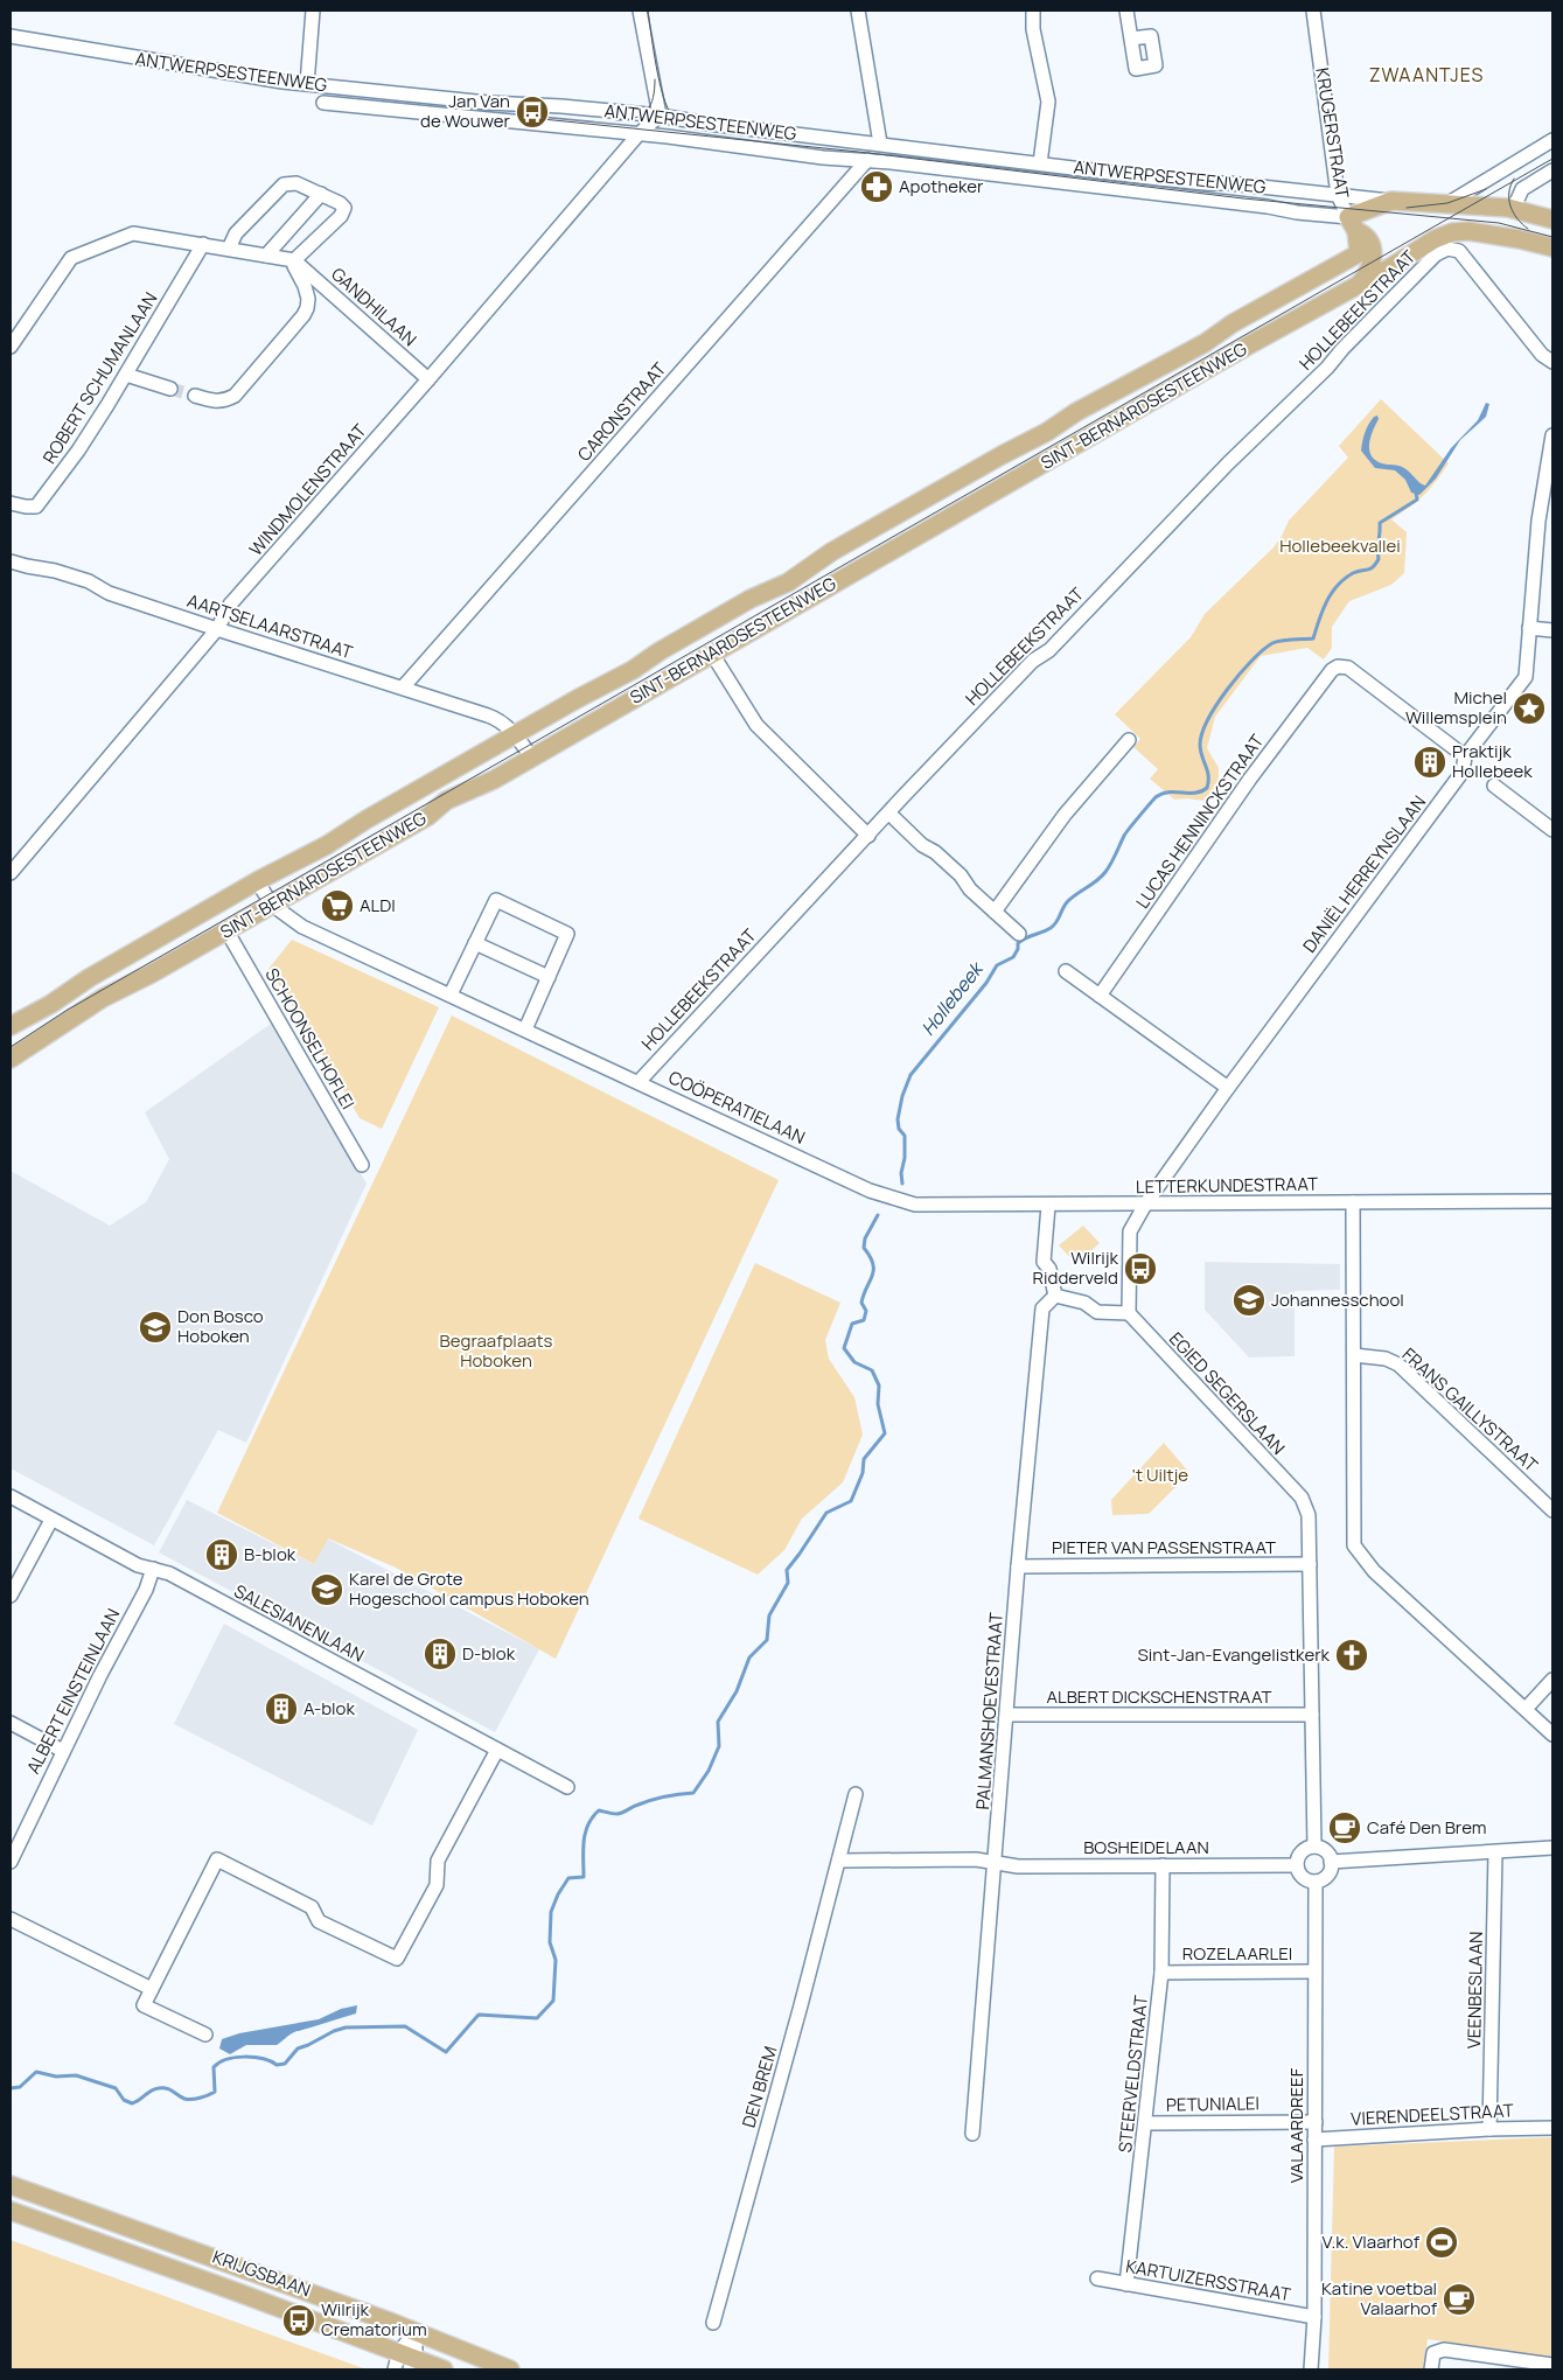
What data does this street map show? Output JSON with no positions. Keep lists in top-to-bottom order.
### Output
{
  "streets": {
    "main road": [
      "ANTWERPSESTEENWEG",
      "KRUGERSTRAAT",
      "SINT-BERNARDSESTEENWEG",
      "KRIJGSBAAN"
    ],
    "street": [
      "GANDHILAAN",
      "HOLLEBEEKSTRAAT",
      "ROBERT SCHUMANLAAN",
      "CARONSTRAAT",
      "WINDMOLENSTRAAT",
      "AARTSELAARSTRAAT",
      "LUCAS HENNINCKSTRAAT",
      "DANIËL HERREYNSLAAN",
      "SCHOONSELHOFLEI",
      "COÖPERATIELAAN",
      "LETTERKUNDESTRAAT",
      "EGIED SEGERSLAAN",
      "FRANS GAILLYSTRAAT",
      "PIETER VAN PASSENSTRAAT",
      "SALESIANENLAAN",
      "ALBERT EINSTEINLAAN",
      "ALBERT DICKSCHENSTRAAT",
      "PALMANSHOEVESTRAAT",
      "BOSHEIDELAAN",
      "ROZELAARLEI",
      "VEENBESLAAN",
      "STEERVELDSTRAAT",
      "DEN BREM",
      "PETUNIALEI",
      "VIERENDEELSTRAAT",
      "VALAARDREEF",
      "KARTUIZERSSTRAAT"
    ]
  },
  "crossings": [
    ["ANTWERPSESTEENWEG", "KRUGERSTRAAT"],
    ["ANTWERPSESTEENWEG", "CARONSTRAAT"],
    ["ANTWERPSESTEENWEG", "WINDMOLENSTRAAT"],
    ["KRUGERSTRAAT", "SINT-BERNARDSESTEENWEG"],
    ["GANDHILAAN", "WINDMOLENSTRAAT"],
    ["HOLLEBEEKSTRAAT", "COÖPERATIELAAN"],
    ["SINT-BERNARDSESTEENWEG", "AARTSELAARSTRAAT"],
    ["SINT-BERNARDSESTEENWEG", "SCHOONSELHOFLEI"],
    ["SINT-BERNARDSESTEENWEG", "COÖPERATIELAAN"],
    ["CARONSTRAAT", "AARTSELAARSTRAAT"],
    ["WINDMOLENSTRAAT", "AARTSELAARSTRAAT"],
    ["LUCAS HENNINCKSTRAAT", "DANIËL HERREYNSLAAN"],
    ["DANIËL HERREYNSLAAN", "LETTERKUNDESTRAAT"],
    ["DANIËL HERREYNSLAAN", "EGIED SEGERSLAAN"],
    ["COÖPERATIELAAN", "LETTERKUNDESTRAAT"],
    ["EGIED SEGERSLAAN", "PIETER VAN PASSENSTRAAT"],
    ["PIETER VAN PASSENSTRAAT", "PALMANSHOEVESTRAAT"],
    ["SALESIANENLAAN", "ALBERT EINSTEINLAAN"],
    ["ALBERT DICKSCHENSTRAAT", "PALMANSHOEVESTRAAT"],
    ["PALMANSHOEVESTRAAT", "BOSHEIDELAAN"],
    ["BOSHEIDELAAN", "STEERVELDSTRAAT"],
    ["BOSHEIDELAAN", "VALAARDREEF"],
    ["ROZELAARLEI", "STEERVELDSTRAAT"],
    ["ROZELAARLEI", "VALAARDREEF"],
    ["VEENBESLAAN", "VIERENDEELSTRAAT"],
    ["STEERVELDSTRAAT", "PETUNIALEI"],
    ["STEERVELDSTRAAT", "KARTUIZERSSTRAAT"],
    ["PETUNIALEI", "VALAARDREEF"],
    ["VIERENDEELSTRAAT", "VALAARDREEF"],
    ["VALAARDREEF", "KARTUIZERSSTRAAT"]
  ],
  "districts": ["ZWAANTJES"],
  "water": ["Hollebeek"],
  "parks": ["Hollebeekvallei", "Begraafplaats Hoboken", "'t Uiltje"],
  "places": {
    "bus stop": ["Jan Van de Wouwer", "Wilrijk Ridderveld", "Wilrijk Crematorium"],
    "pharmacy": ["Apotheker"],
    "place": ["Michel Willemsplein"],
    "building": [
      "Praktijk Hollebeek",
      "B-blok",
      "D-blok",
      "A-blok"
    ],
    "supermarket": ["ALDI"],
    "school or university": ["Johannesschool", "Don Bosco Hoboken", "Karel de Grote Hogeschool campus Hoboken"],
    "church": ["Sint-Jan-Evangelistkerk"],
    "cafe": ["Café Den Brem", "Katine voetbal Valaarhof"],
    "sports": ["V.k. Vlaarhof"]
  }
}
